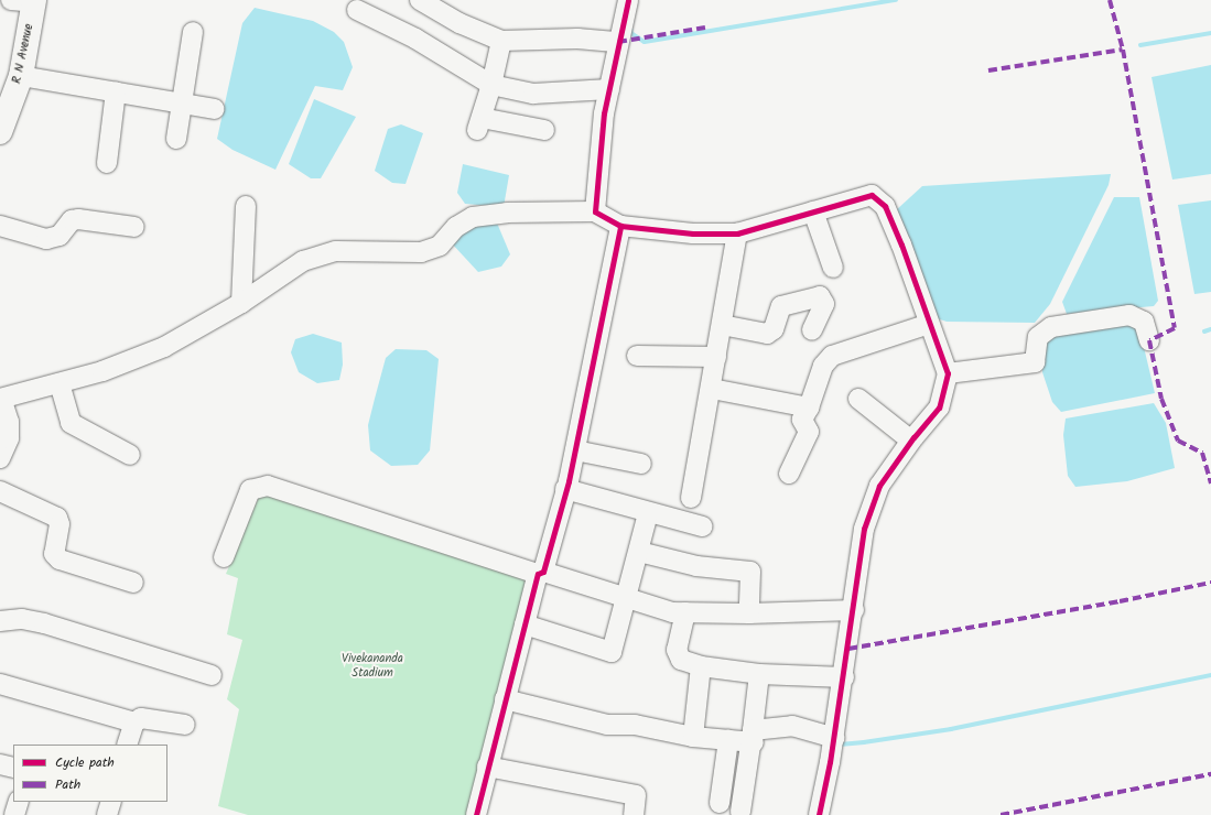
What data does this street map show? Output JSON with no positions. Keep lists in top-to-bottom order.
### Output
{
  "streets": {
    "main road": ["R N Avenue"]
  },
  "parks": ["Vivekananda Stadium"],
  "legend": ["Cycle path", "Path"]
}
